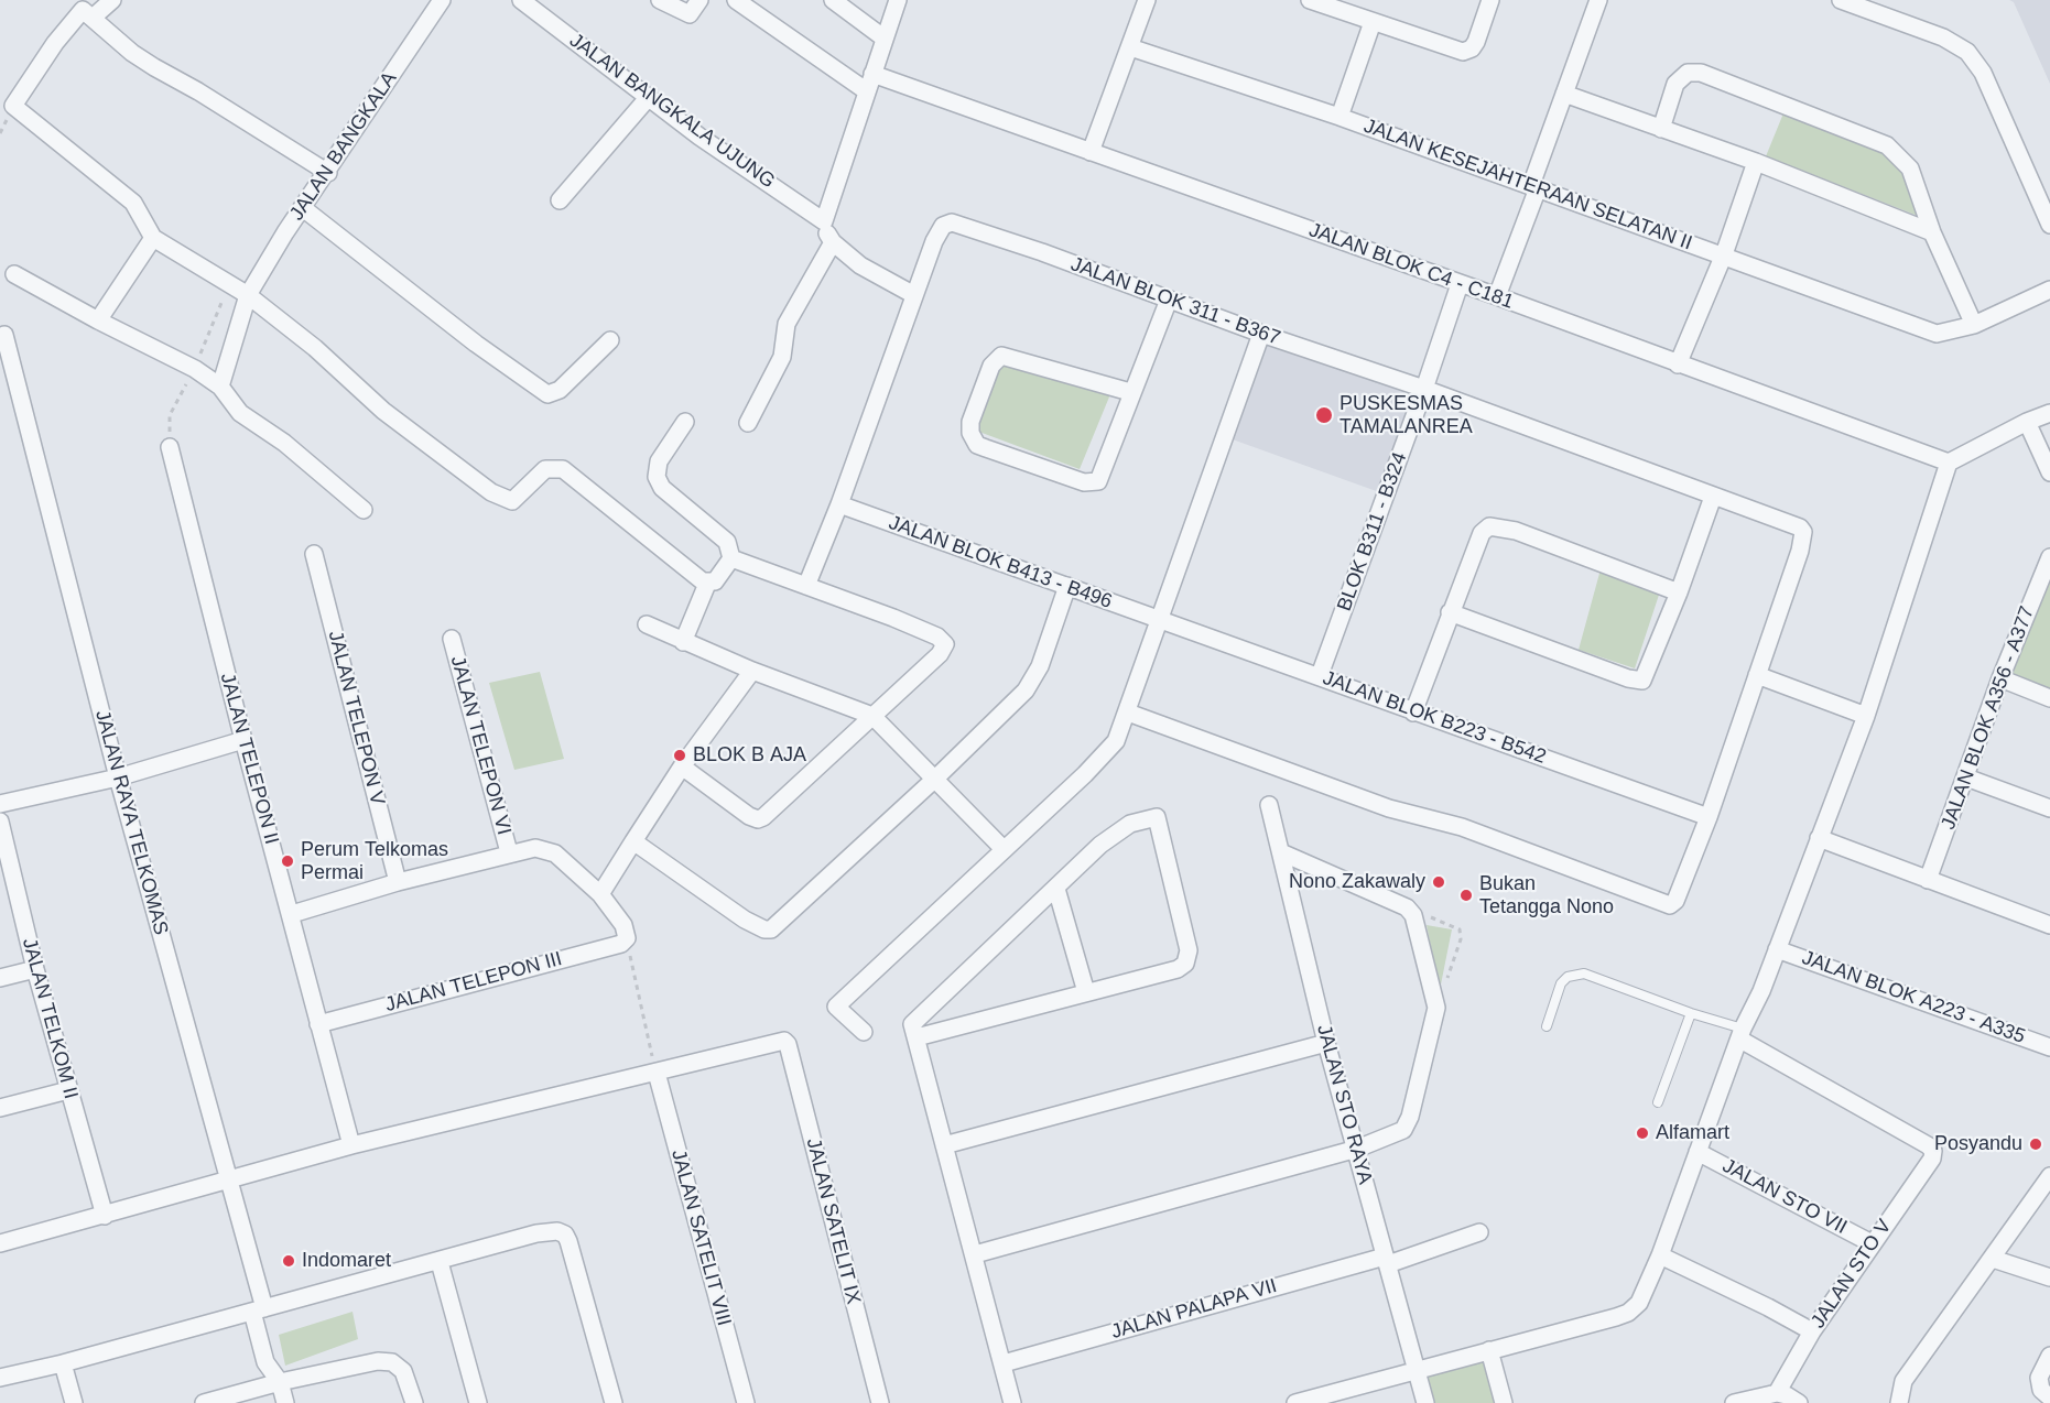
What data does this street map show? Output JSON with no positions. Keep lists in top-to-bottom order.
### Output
{
  "streets": {
    "street": [
      "JALAN BANGKALA UJUNG",
      "JALAN BANGKALA",
      "JALAN KESEJAHTERAAN SELATAN II",
      "JALAN BLOK C4 - C181",
      "JALAN BLOK 311 - B367",
      "BLOK B311 - B324",
      "JALAN BLOK B413 - B496",
      "JALAN TELEPON V",
      "JALAN BLOK B223 - B542",
      "JALAN BLOK A356 - A377",
      "JALAN TELEPON VI",
      "JALAN TELEPON II",
      "JALAN RAYA TELKOMAS",
      "JALAN TELEPON III",
      "JALAN BLOK A223 - A335",
      "JALAN TELKOM II",
      "JALAN STO RAYA",
      "JALAN STO VII",
      "JALAN SATELIT IX",
      "JALAN SATELIT VIII",
      "JALAN STO V",
      "JALAN PALAPA VII"
    ]
  },
  "crossings": [
    ["JALAN BLOK C4 - C181", "BLOK B311 - B324"],
    ["JALAN BLOK 311 - B367", "BLOK B311 - B324"],
    ["BLOK B311 - B324", "JALAN BLOK B223 - B542"],
    ["JALAN BLOK B413 - B496", "JALAN BLOK B223 - B542"],
    ["JALAN TELEPON II", "JALAN TELEPON III"],
    ["JALAN STO RAYA", "JALAN PALAPA VII"],
    ["JALAN STO VII", "JALAN STO V"],
    ["JALAN SATELIT IX", "JALAN SATELIT VIII"]
  ],
  "places": [
    "PUSKESMAS TAMALANREA",
    "BLOK B AJA",
    "Perum Telkomas Permai",
    "Nono Zakawaly",
    "Bukan Tetangga Nono",
    "Alfamart",
    "Posyandu",
    "Indomaret"
  ]
}
